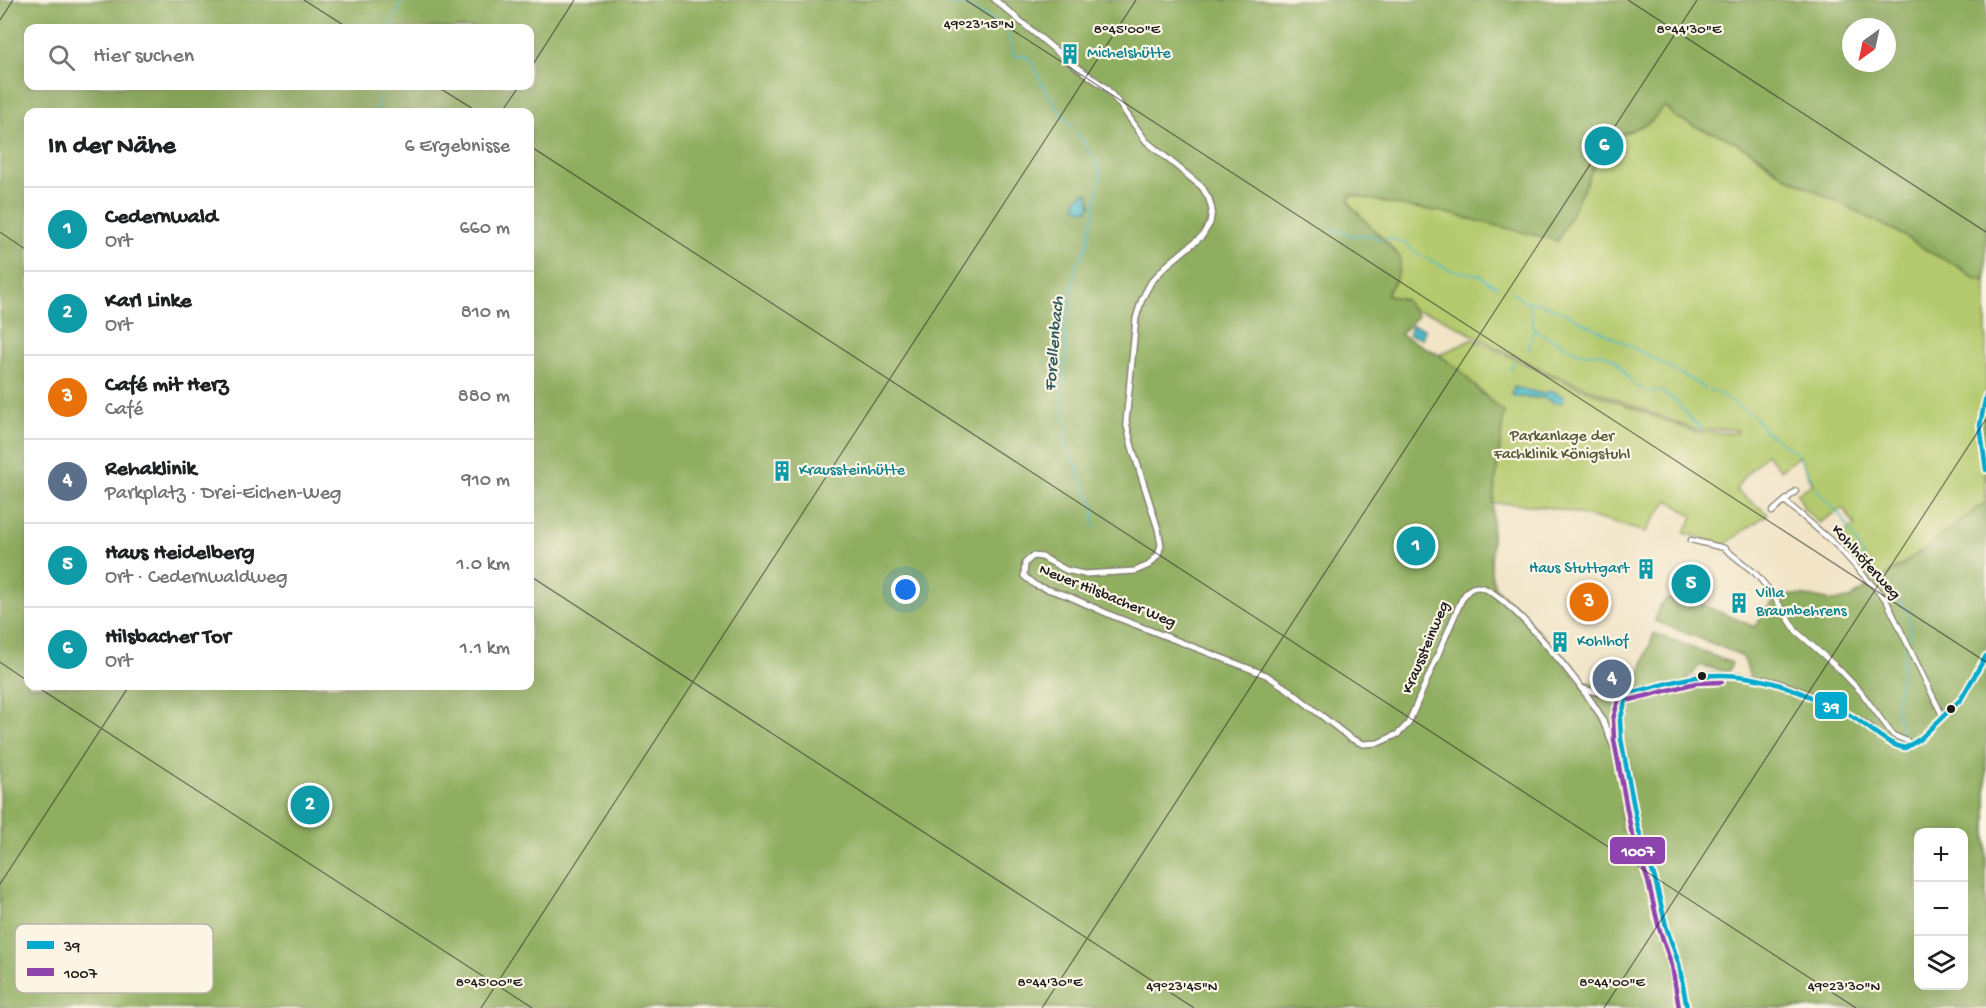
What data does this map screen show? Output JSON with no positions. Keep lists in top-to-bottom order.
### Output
{
  "streets": {
    "street": ["Kohlhöferweg", "Neuer Hilsbacher Weg", "Kraussteinweg"]
  },
  "crossings": [
    ["Neuer Hilsbacher Weg", "Kraussteinweg"]
  ],
  "water": ["Forellenbach"],
  "parks": ["Parkanlage der Fachklinik Königstuhl"],
  "places": {
    "building": [
      "Michelshütte",
      "Kraussteinhütte",
      "Haus Stuttgart",
      "Villa Braunbehrens",
      "Kohlhof"
    ]
  },
  "lines": ["transit line 39", "transit line 1007"],
  "legend": ["39", "1007"],
  "north": "bottom left",
  "page": {
    "search": "Hier suchen",
    "heading": ["In der Nähe", "6 Ergebnisse"],
    "pins": [
      "6",
      "1",
      "5",
      "3",
      "4",
      "2"
    ],
    "list": [
      {
        "mark": "1",
        "name": "Cedernwald",
        "note": "Ort",
        "value": "660 m"
      },
      {
        "mark": "2",
        "name": "Karl Linke",
        "note": "Ort",
        "value": "810 m"
      },
      {
        "mark": "3",
        "name": "Café mit Herz",
        "note": "Café",
        "value": "880 m"
      },
      {
        "mark": "4",
        "name": "Rehaklinik",
        "note": "Parkplatz · Drei-Eichen-Weg",
        "value": "910 m"
      },
      {
        "mark": "5",
        "name": "Haus Heidelberg",
        "note": "Ort · Cedernwaldweg",
        "value": "1.0 km"
      },
      {
        "mark": "6",
        "name": "Hilsbacher Tor",
        "note": "Ort",
        "value": "1.1 km"
      }
    ],
    "map_buttons": ["+", "−"]
  },
  "coordinates": [
    "49°23'15\"N",
    "8°44'30\"E",
    "8°45'00\"E",
    "8°44'00\"E",
    "49°23'45\"N",
    "49°23'30\"N"
  ]
}
